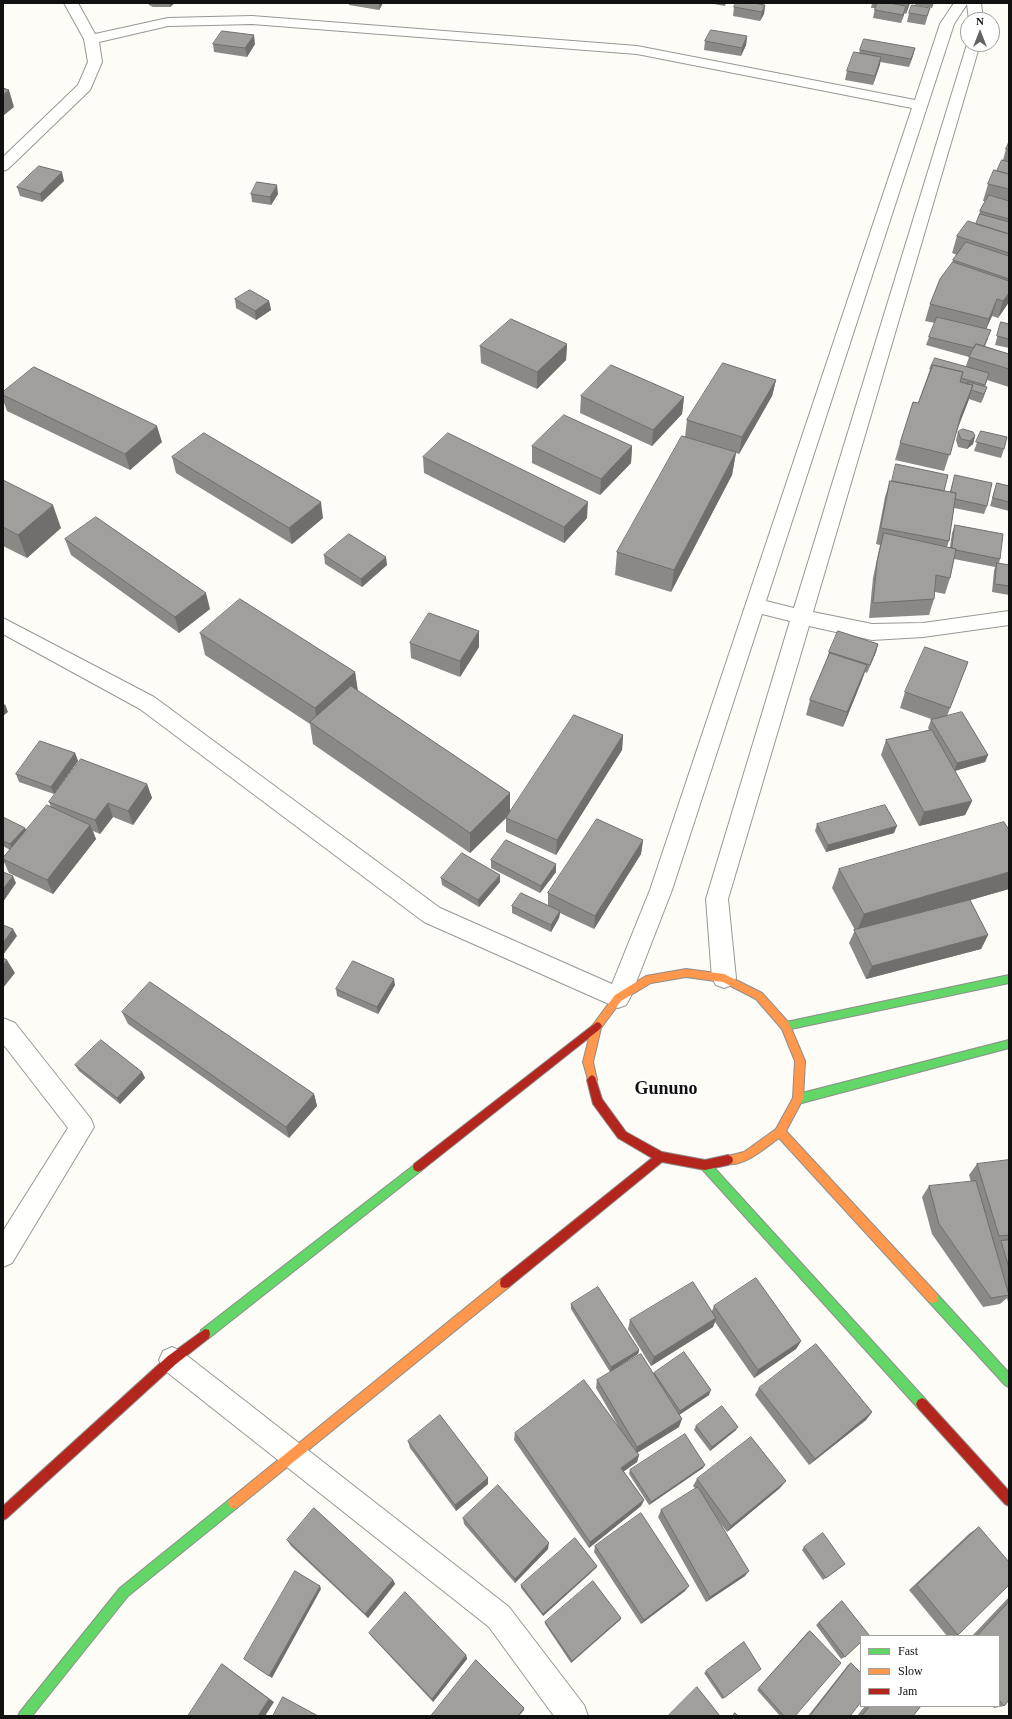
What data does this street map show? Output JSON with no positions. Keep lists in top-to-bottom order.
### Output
{
  "districts": ["Gununo"],
  "legend": ["Fast", "Slow", "Jam"],
  "north": "top"
}
